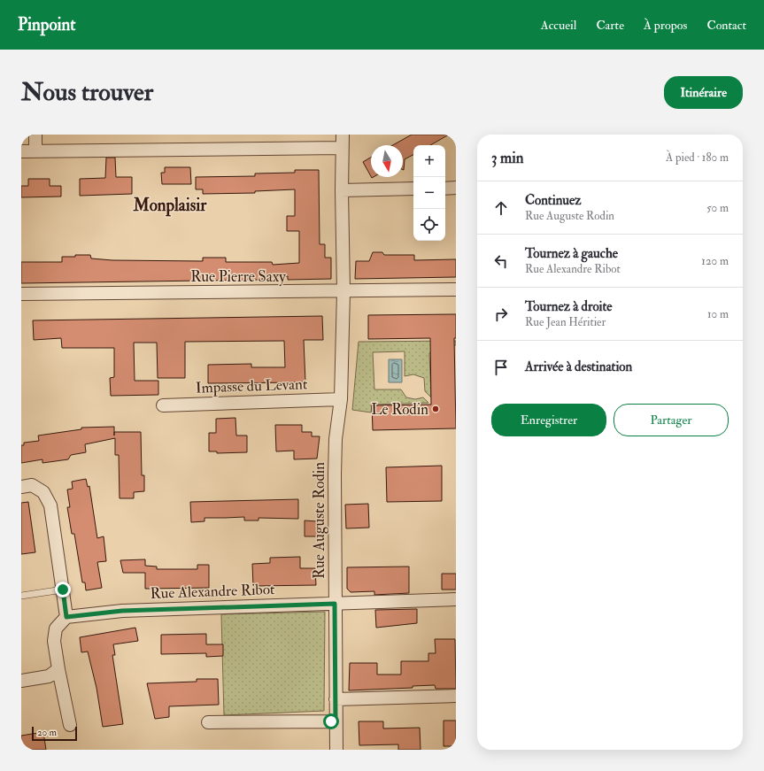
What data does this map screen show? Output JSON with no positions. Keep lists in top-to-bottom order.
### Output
{
  "streets": {
    "street": [
      "Rue Pierre Saxy",
      "Impasse du Levant",
      "Rue Auguste Rodin",
      "Rue Alexandre Ribot"
    ]
  },
  "crossings": [
    ["Rue Pierre Saxy", "Rue Auguste Rodin"],
    ["Impasse du Levant", "Rue Auguste Rodin"],
    ["Rue Auguste Rodin", "Rue Alexandre Ribot"]
  ],
  "districts": ["Monplaisir"],
  "places": ["Le Rodin"],
  "scale_bar": "20 m",
  "north": "bottom",
  "page": {
    "header": "Pinpoint",
    "nav": [
      "Accueil",
      "Carte",
      "À propos",
      "Contact"
    ],
    "buttons": [
      "Itinéraire",
      ["Enregistrer", "Partager"]
    ],
    "title": "Nous trouver",
    "heading": ["3 min", "À pied · 180 m"],
    "map_buttons": ["+", "−"],
    "list": [
      ["Continuez", "Rue Auguste Rodin", "50 m"],
      ["Tournez à gauche", "Rue Alexandre Ribot", "120 m"],
      ["Tournez à droite", "Rue Jean Héritier", "10 m"],
      "Arrivée à destination"
    ],
    "scale": "20 m"
  }
}
